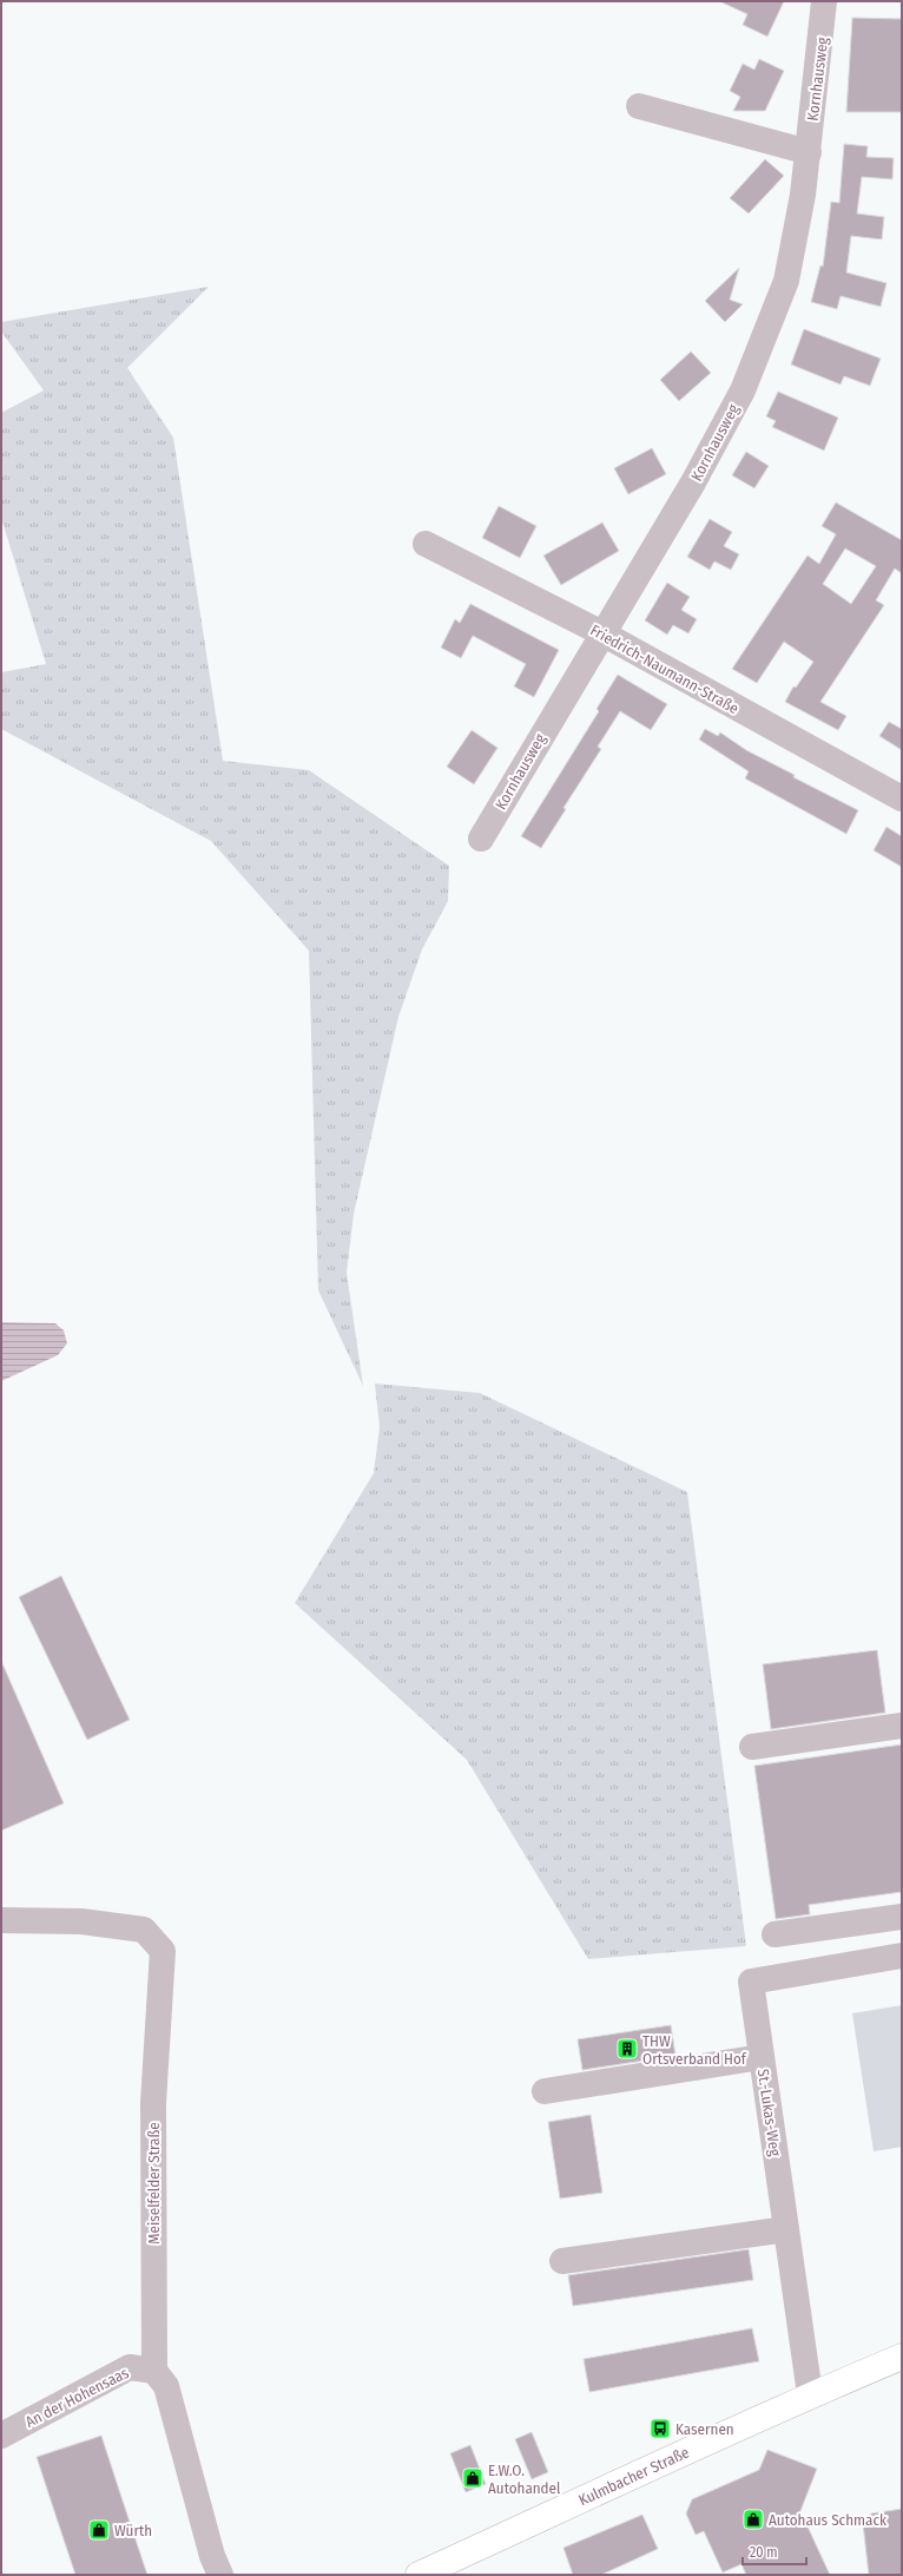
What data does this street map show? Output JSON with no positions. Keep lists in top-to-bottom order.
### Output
{
  "streets": {
    "main road": ["Kulmbacher Straße"],
    "street": [
      "Kornhausweg",
      "Friedrich-Naumann-Straße",
      "St.-Lukas-Weg",
      "Meiselfelder Straße",
      "An der Hohensaas"
    ]
  },
  "crossings": [
    ["Kornhausweg", "Friedrich-Naumann-Straße"],
    ["St.-Lukas-Weg", "Kulmbacher Straße"],
    ["Meiselfelder Straße", "An der Hohensaas"]
  ],
  "places": {
    "building": ["THW Ortsverband Hof"],
    "bus stop": ["Kasernen"],
    "shop": ["E.W.O. Autohandel", "Autohaus Schmack", "Würth"]
  },
  "scale_bar": "20 m"
}
